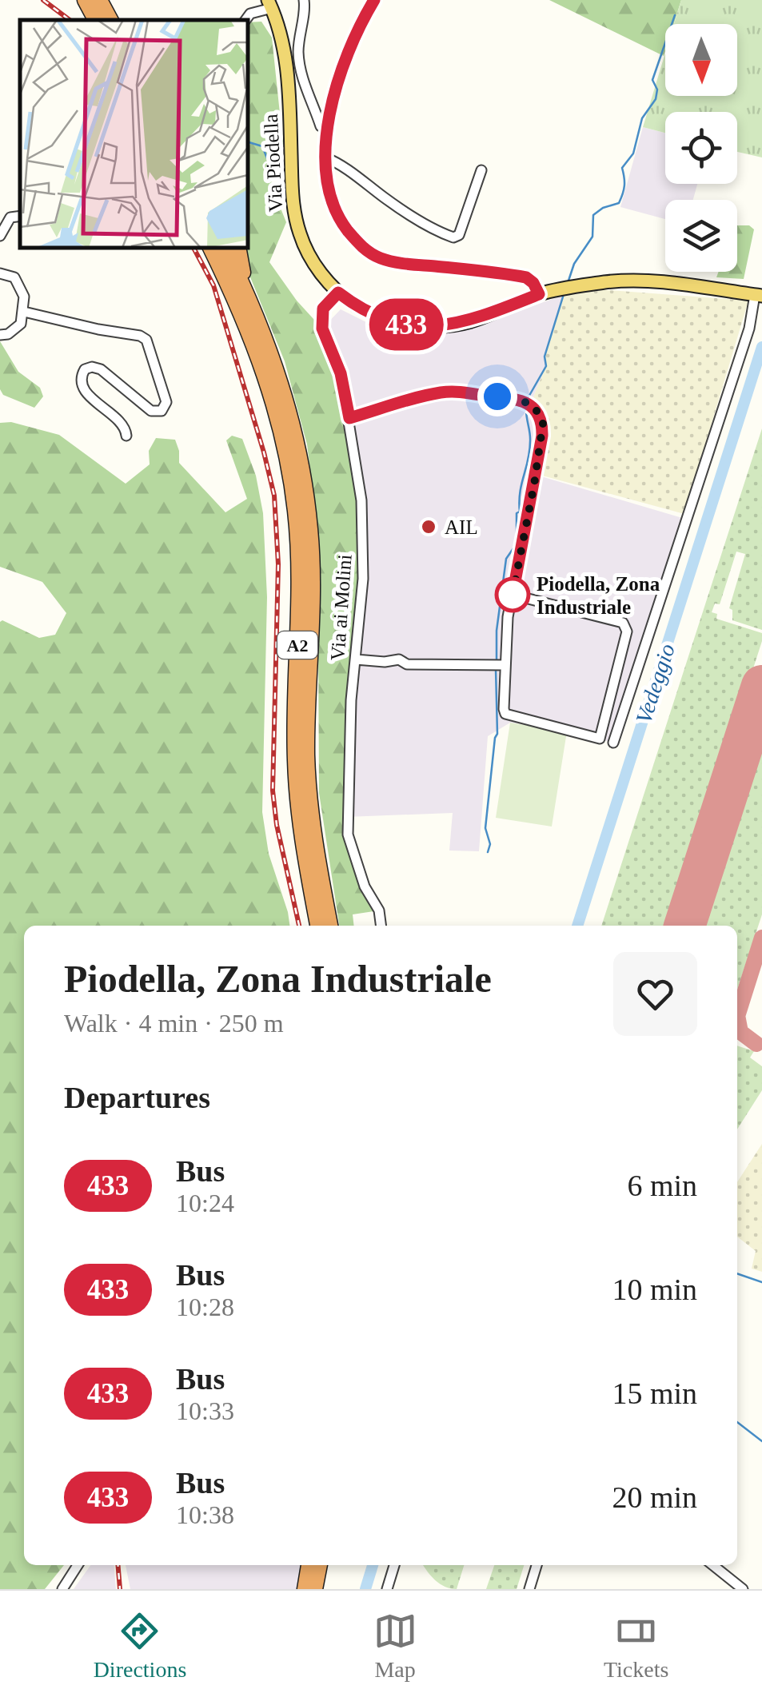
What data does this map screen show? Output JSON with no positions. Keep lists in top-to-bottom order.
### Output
{
  "streets": {
    "highway": ["A2"],
    "main road": ["Via Piodella"],
    "street": ["Via ai Molini"]
  },
  "crossings": [
    ["Via Piodella", "Via ai Molini"]
  ],
  "water": ["Vedeggio"],
  "places": ["AIL", "Piodella, Zona Industriale"],
  "lines": ["bus line 433"],
  "north": "bottom",
  "page": {
    "on_map": "433",
    "heading": [
      ["Piodella, Zona Industriale", "Walk · 4 min · 250 m"],
      "Departures"
    ],
    "list": [
      {
        "mark": "433",
        "name": "Bus",
        "note": "10:24",
        "value": "6 min"
      },
      {
        "mark": "433",
        "name": "Bus",
        "note": "10:28",
        "value": "10 min"
      },
      {
        "mark": "433",
        "name": "Bus",
        "note": "10:33",
        "value": "15 min"
      },
      {
        "mark": "433",
        "name": "Bus",
        "note": "10:38",
        "value": "20 min"
      }
    ],
    "tabs": ["Directions", "Map", "Tickets"]
  }
}
